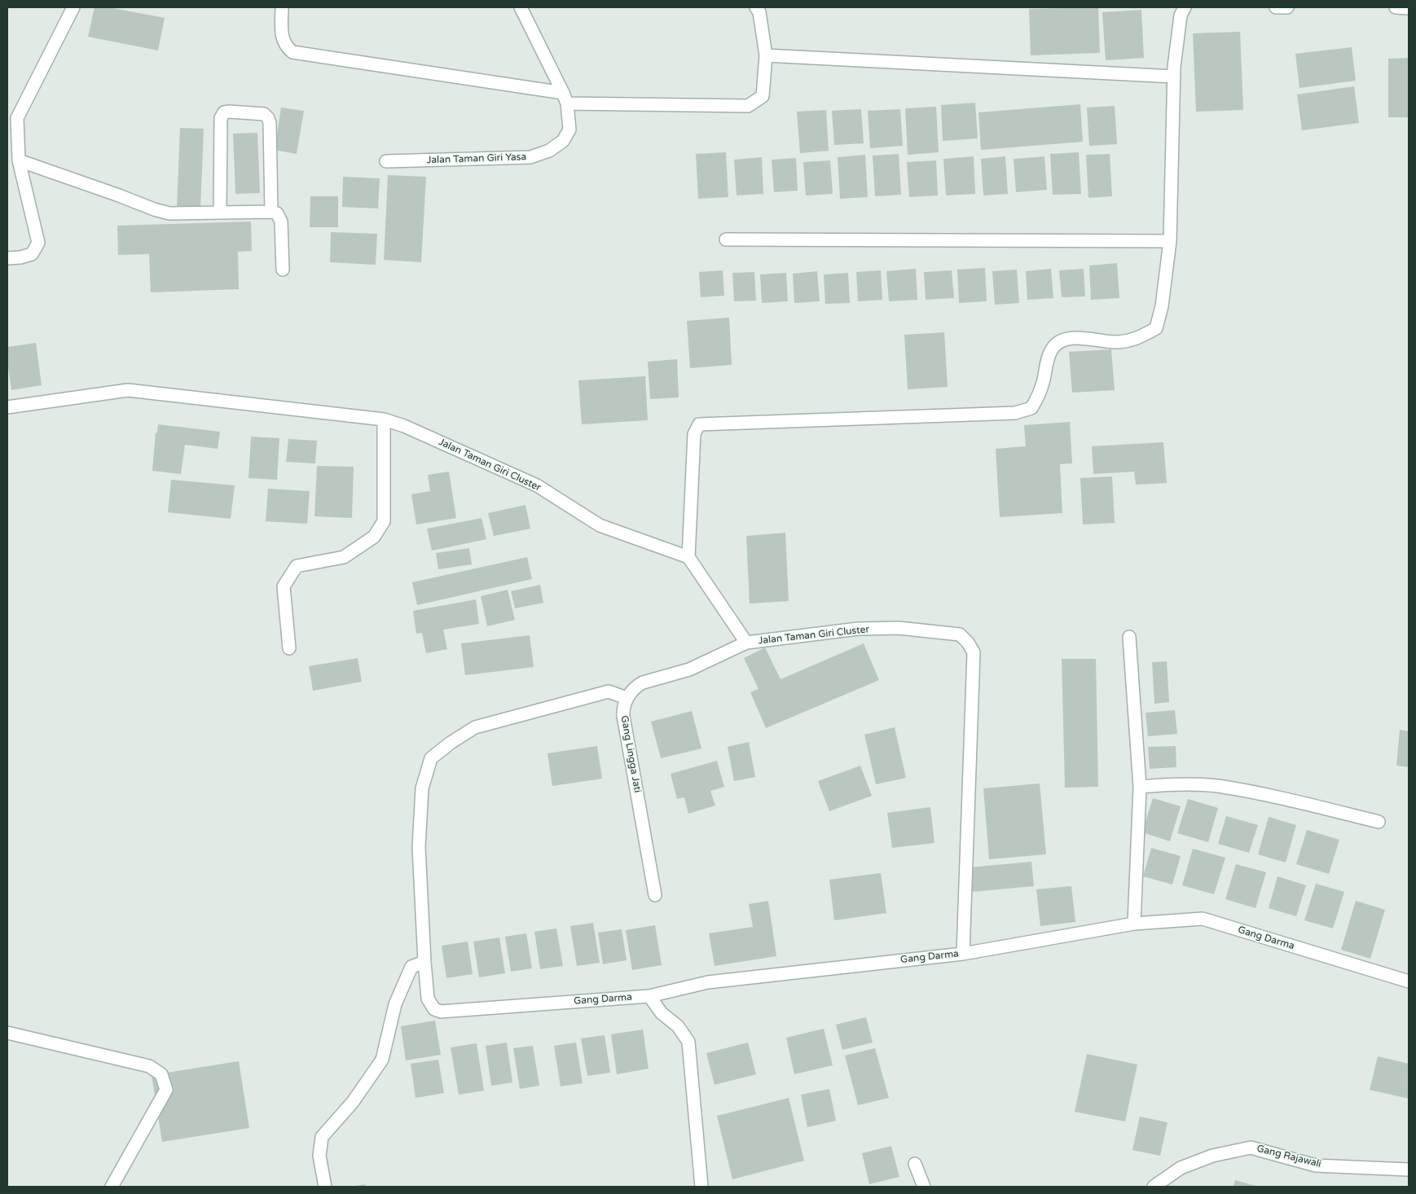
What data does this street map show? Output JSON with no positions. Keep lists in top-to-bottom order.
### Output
{
  "streets": {
    "street": [
      "Jalan Taman Giri Yasa",
      "Jalan Taman Giri Cluster",
      "Gang Lingga Jati",
      "Gang Darma",
      "Gang Rajawali"
    ]
  },
  "crossings": [
    ["Jalan Taman Giri Cluster", "Gang Darma"]
  ]
}
